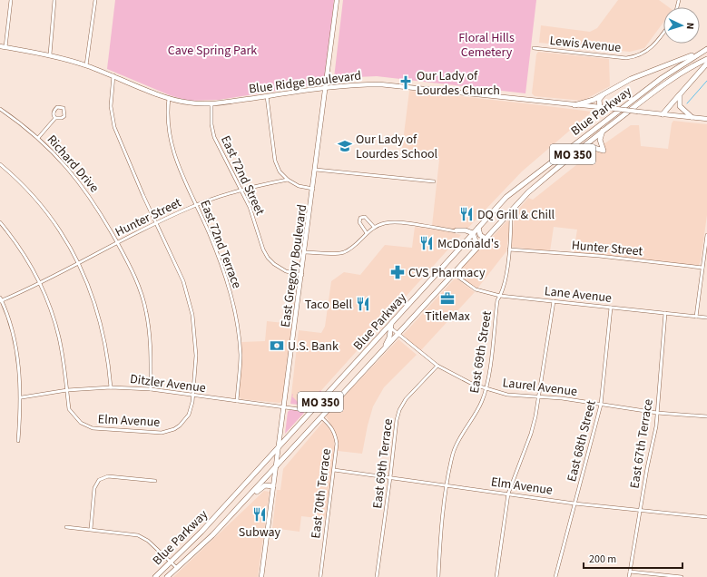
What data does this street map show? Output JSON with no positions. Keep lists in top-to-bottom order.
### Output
{
  "streets": {
    "highway": ["Blue Parkway", "MO 350"],
    "main road": ["Blue Ridge Boulevard", "East Gregory Boulevard"],
    "street": [
      "Lewis Avenue",
      "Richard Drive",
      "East 72nd Street",
      "Hunter Street",
      "East 72nd Terrace",
      "Lane Avenue",
      "East 69th Street",
      "Ditzler Avenue",
      "Laurel Avenue",
      "Elm Avenue",
      "East 68th Street",
      "East 67th Terrace",
      "East 69th Terrace",
      "East 70th Terrace"
    ]
  },
  "crossings": [
    ["Blue Ridge Boulevard", "East 72nd Street"],
    ["Blue Ridge Boulevard", "East 72nd Terrace"],
    ["Blue Ridge Boulevard", "East Gregory Boulevard"],
    ["Blue Ridge Boulevard", "Elm Avenue"],
    ["Blue Parkway", "East Gregory Boulevard"],
    ["Blue Parkway", "Lane Avenue"],
    ["Blue Parkway", "East 69th Street"],
    ["Blue Parkway", "Ditzler Avenue"],
    ["Blue Parkway", "Laurel Avenue"],
    ["Blue Parkway", "East 70th Terrace"],
    ["Richard Drive", "Hunter Street"],
    ["Richard Drive", "Ditzler Avenue"],
    ["East 72nd Street", "Hunter Street"],
    ["East 72nd Street", "East Gregory Boulevard"],
    ["Hunter Street", "East 72nd Terrace"],
    ["Hunter Street", "East 69th Street"],
    ["Hunter Street", "Elm Avenue"],
    ["East 72nd Terrace", "Ditzler Avenue"],
    ["East Gregory Boulevard", "Ditzler Avenue"],
    ["Lane Avenue", "East 69th Street"],
    ["Lane Avenue", "East 68th Street"],
    ["Lane Avenue", "East 67th Terrace"],
    ["East 69th Street", "Laurel Avenue"],
    ["East 69th Street", "Elm Avenue"],
    ["Ditzler Avenue", "Elm Avenue"],
    ["Laurel Avenue", "East 68th Street"],
    ["Laurel Avenue", "East 67th Terrace"],
    ["Laurel Avenue", "East 69th Terrace"],
    ["Elm Avenue", "East 68th Street"],
    ["Elm Avenue", "East 67th Terrace"],
    ["Elm Avenue", "East 69th Terrace"],
    ["Elm Avenue", "East 70th Terrace"]
  ],
  "parks": ["Floral Hills Cemetery", "Cave Spring Park"],
  "places": {
    "church": ["Our Lady of Lourdes Church"],
    "school or university": ["Our Lady of Lourdes School"],
    "restaurant": [
      "DQ Grill & Chill",
      "McDonald's",
      "Taco Bell",
      "Subway"
    ],
    "pharmacy": ["CVS Pharmacy"],
    "office": ["TitleMax"],
    "bank": ["U.S. Bank"]
  },
  "scale_bar": "200 m",
  "north": "right"
}
